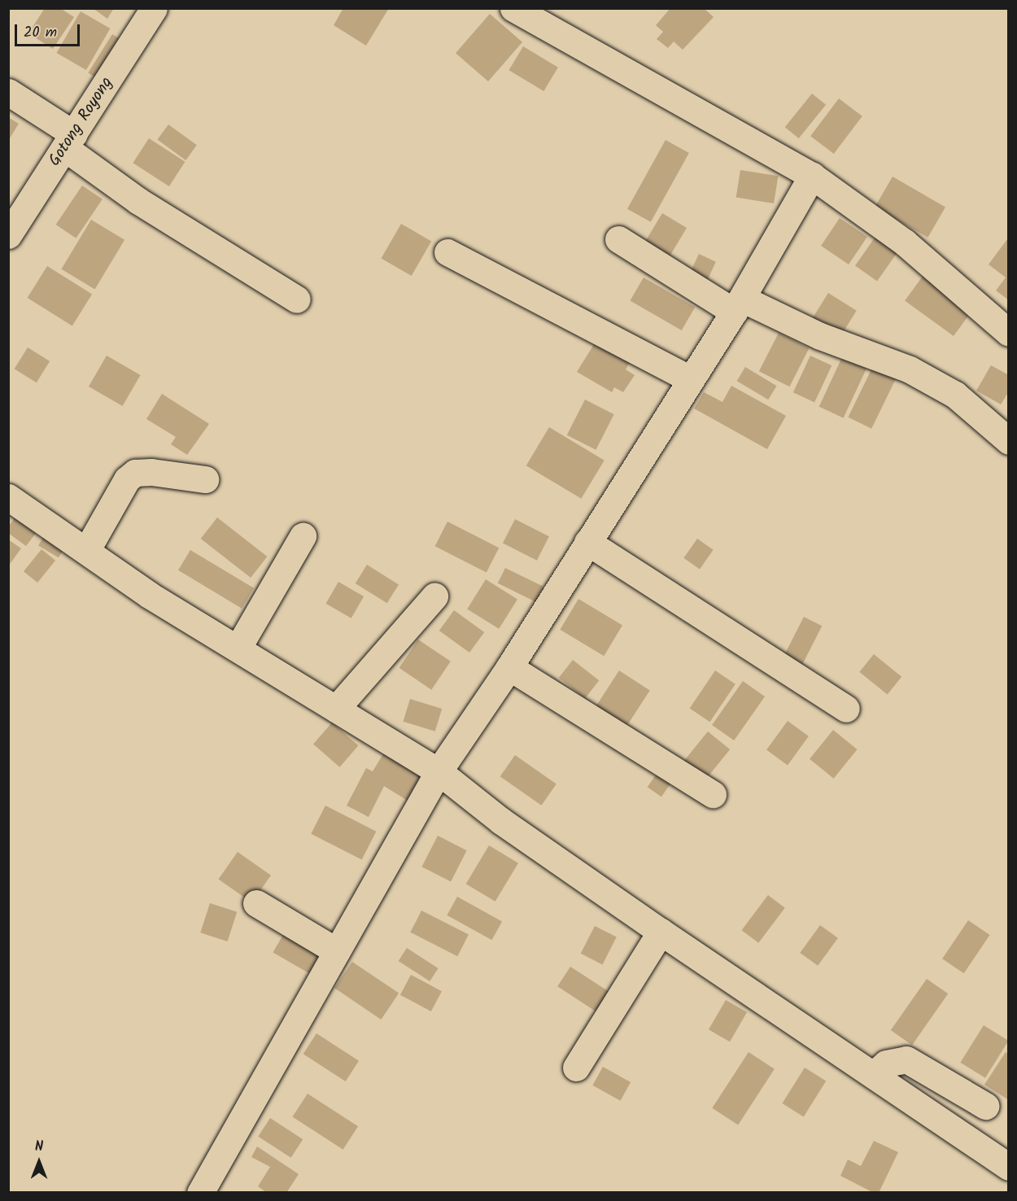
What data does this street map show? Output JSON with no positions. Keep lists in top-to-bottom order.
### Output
{
  "streets": {
    "street": ["Gotong Royong"]
  },
  "scale_bar": "20 m",
  "north": "top"
}
